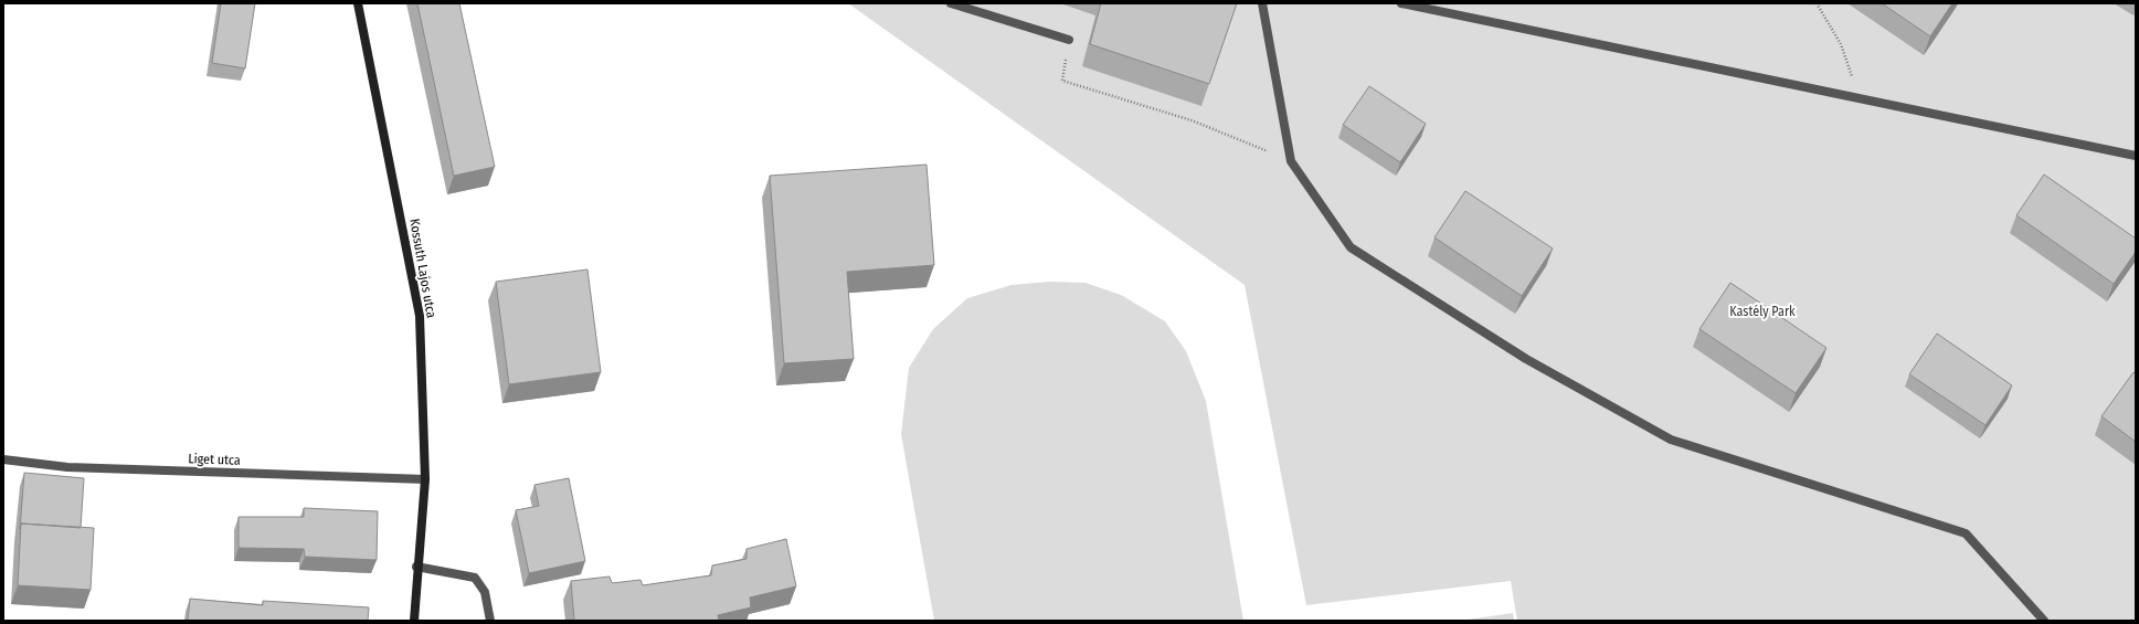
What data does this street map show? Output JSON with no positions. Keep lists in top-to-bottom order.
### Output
{
  "streets": {
    "main road": ["Kossuth Lajos utca"],
    "street": ["Liget utca"]
  },
  "crossings": [
    ["Kossuth Lajos utca", "Liget utca"]
  ],
  "parks": ["Kastély Park"]
}
